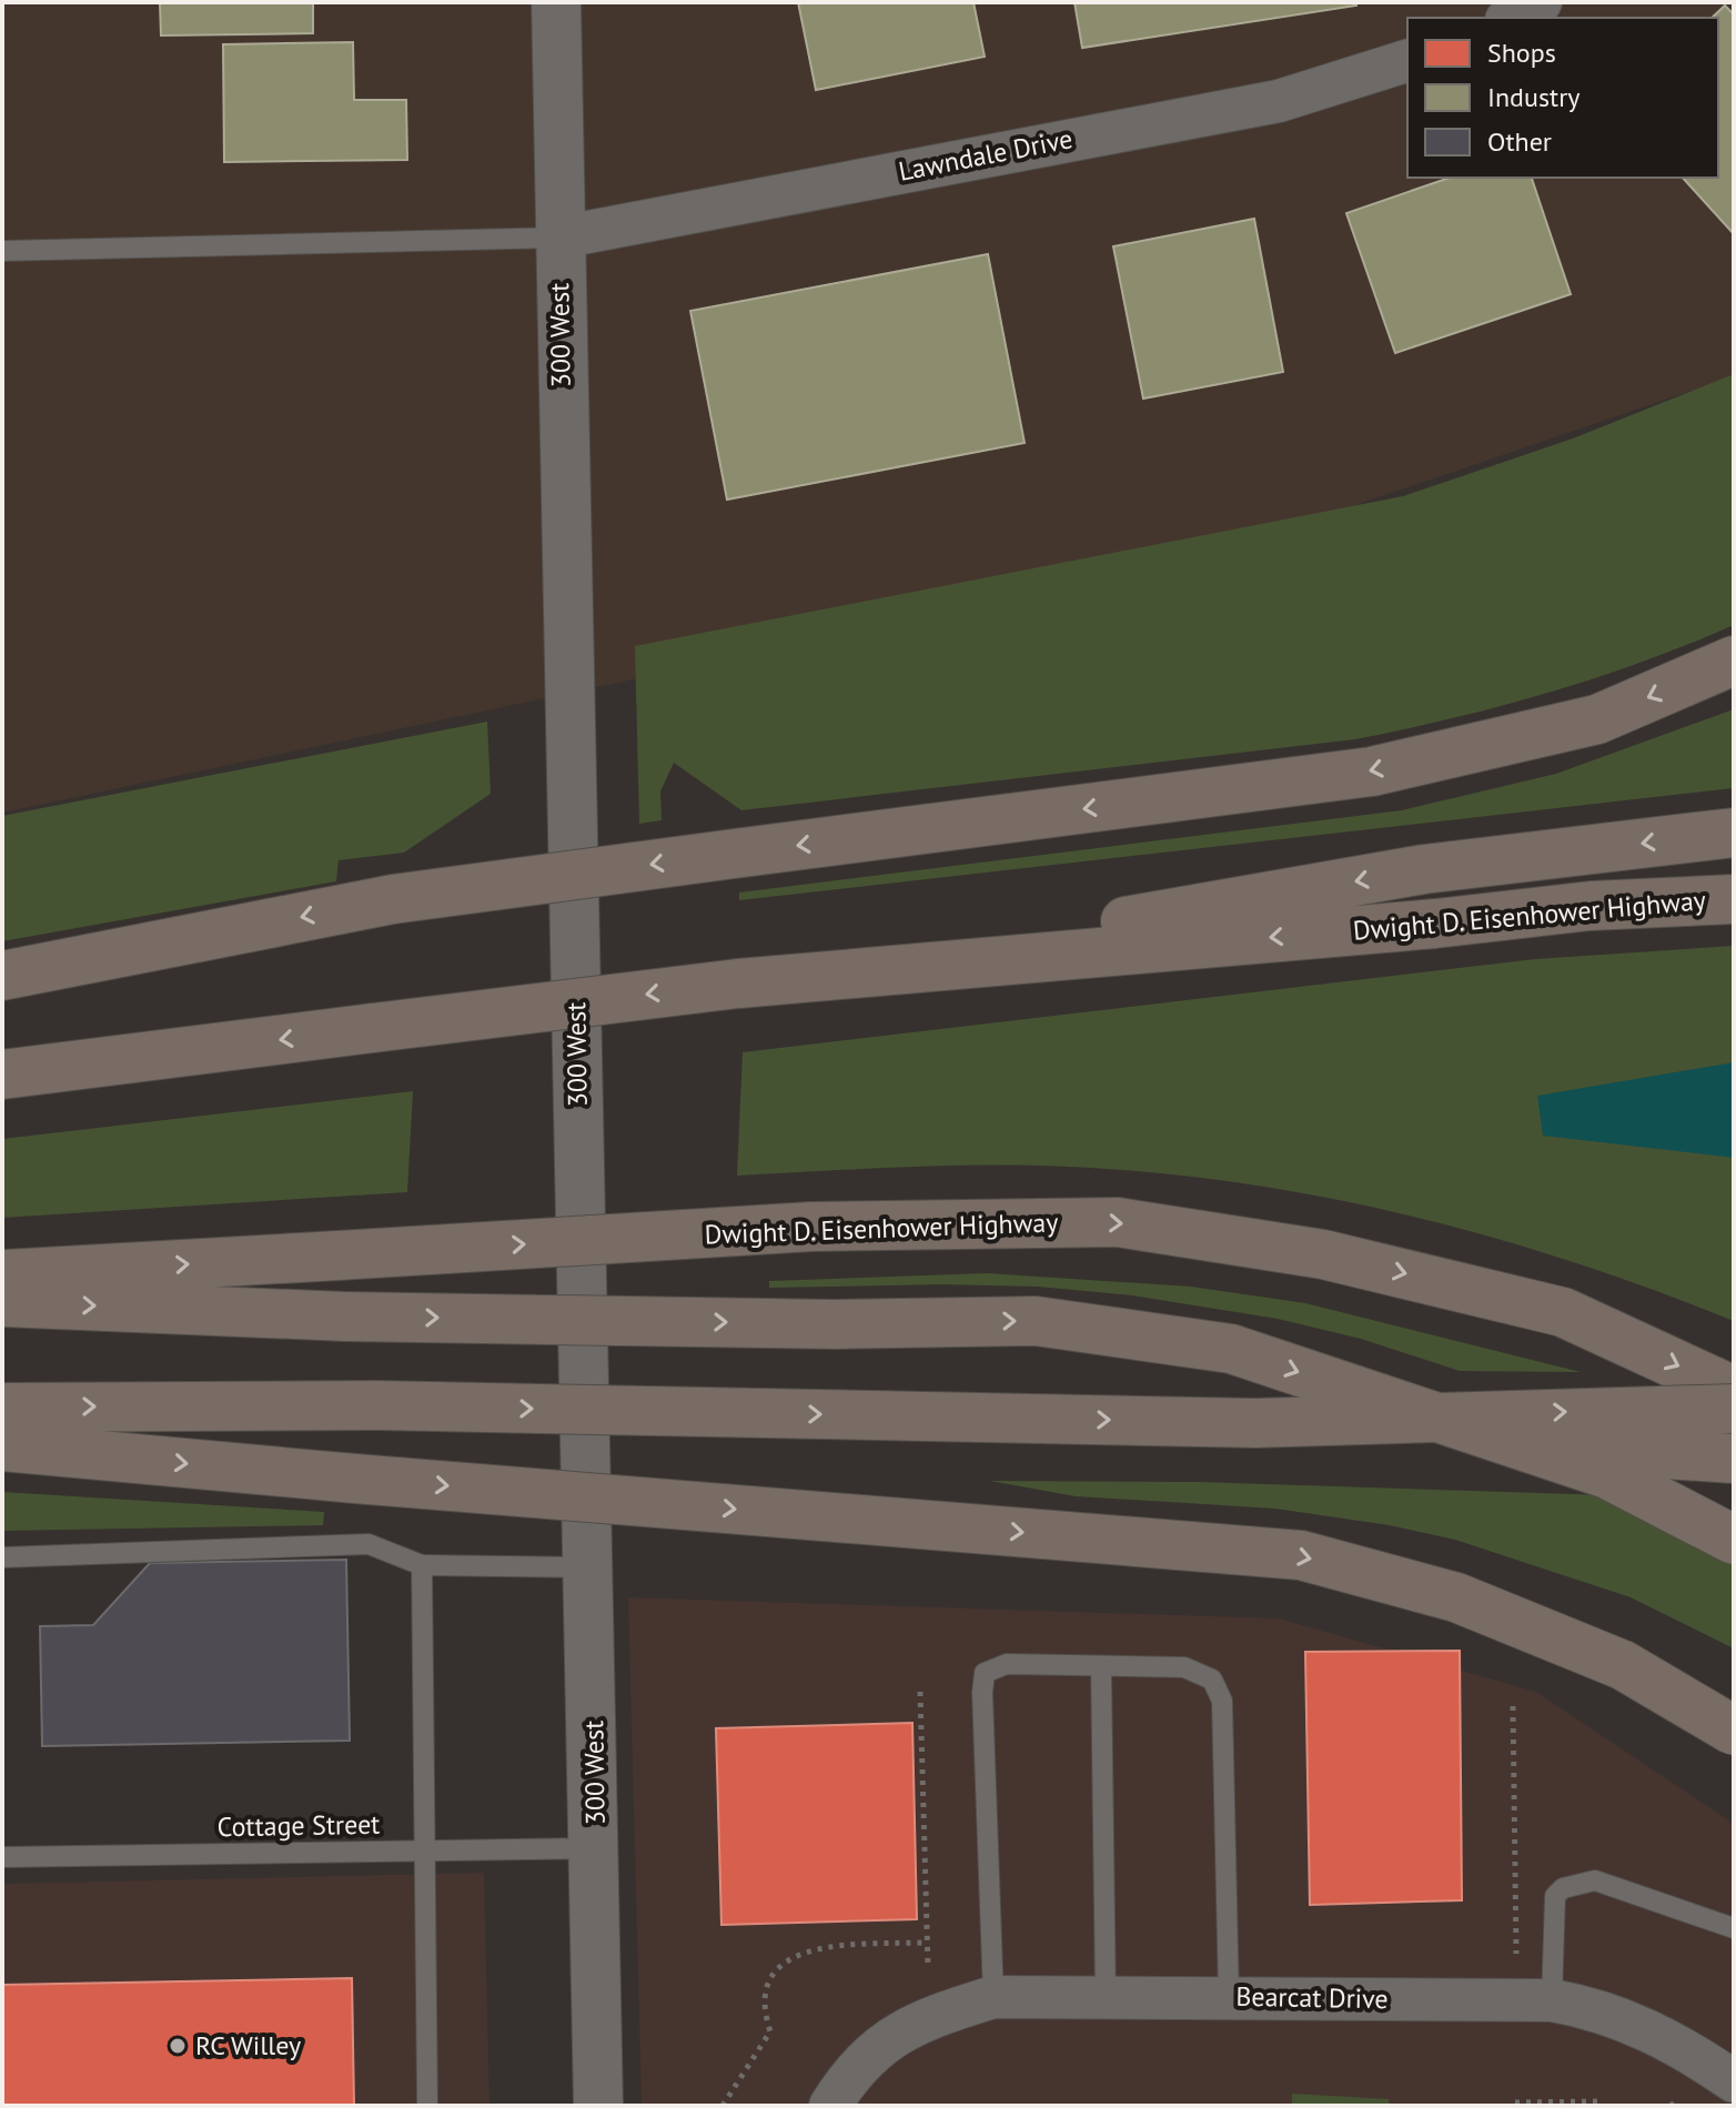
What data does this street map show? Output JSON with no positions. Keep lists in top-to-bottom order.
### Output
{
  "streets": {
    "highway": ["Dwight D. Eisenhower Highway"],
    "main road": ["300 West"],
    "street": ["Lawndale Drive", "Bearcat Drive"],
    "lane": ["Cottage Street"]
  },
  "crossings": [
    ["Lawndale Drive", "300 West"],
    ["300 West", "Cottage Street"]
  ],
  "places": ["RC Willey"],
  "legend": ["Shops", "Industry", "Other"]
}
